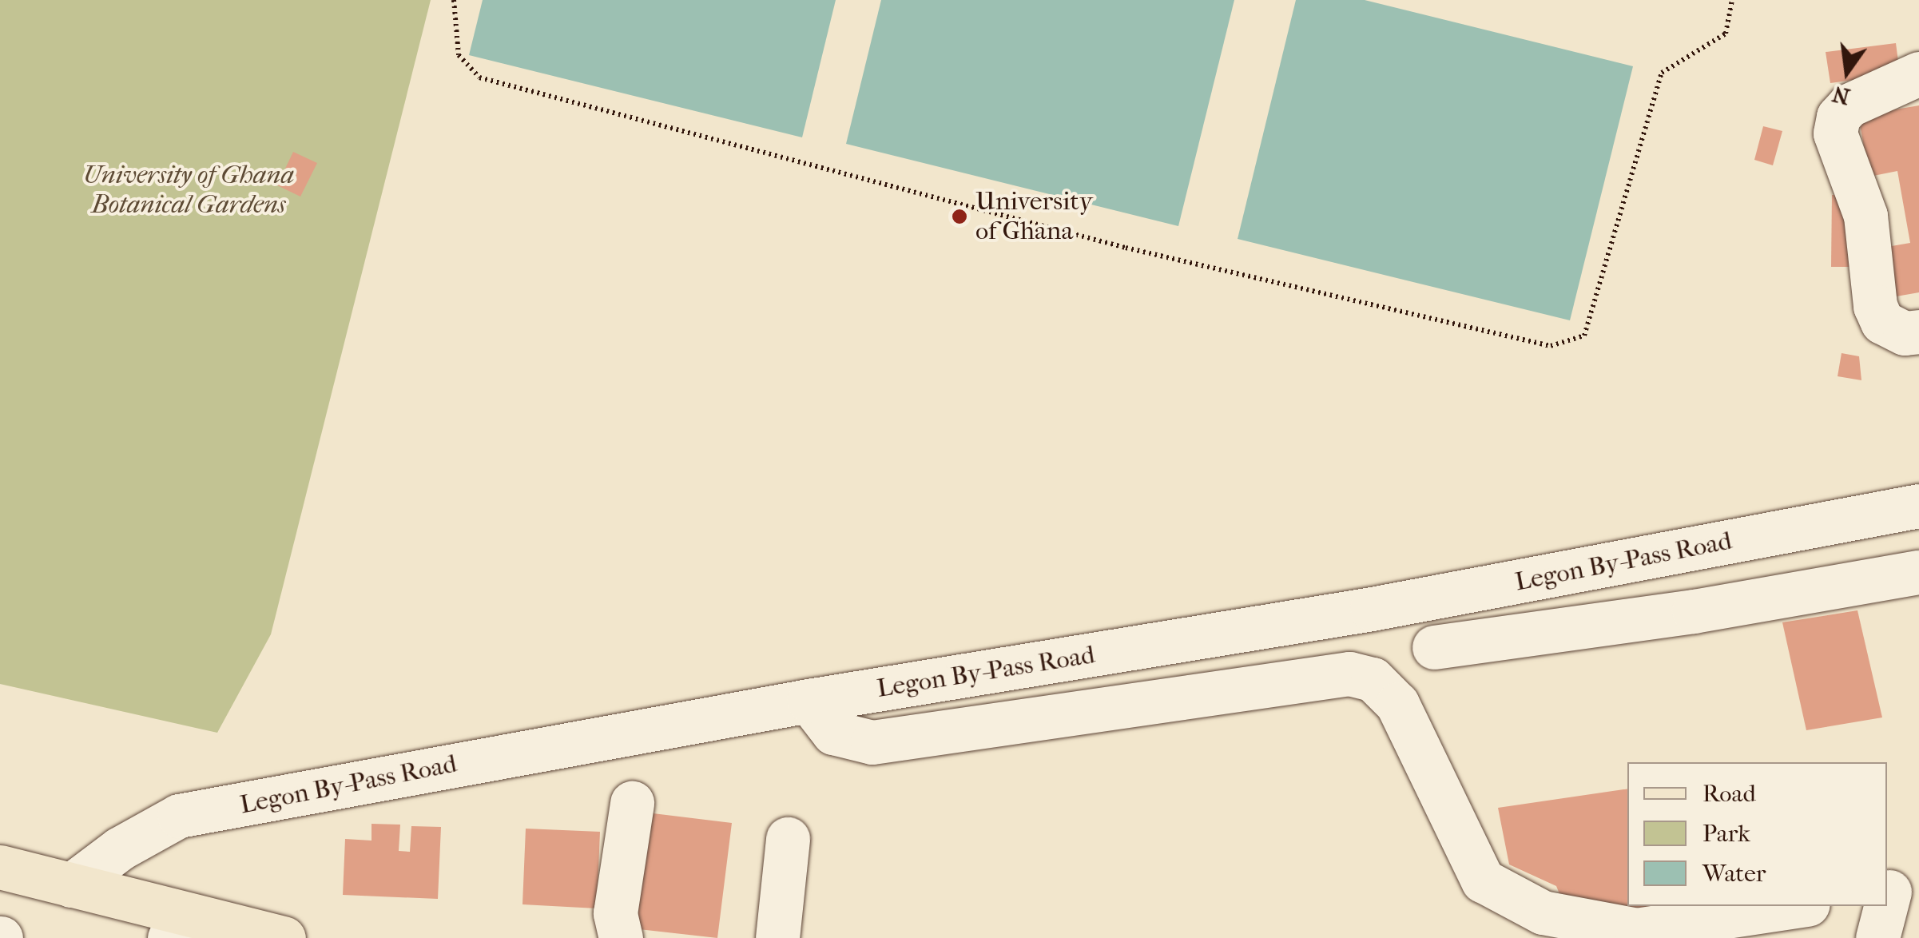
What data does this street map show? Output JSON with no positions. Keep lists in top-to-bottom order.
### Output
{
  "streets": {
    "street": ["Legon By-Pass Road"]
  },
  "parks": ["University of Ghana Botanical Gardens"],
  "places": ["University of Ghana"],
  "legend": ["Road", "Park", "Water"],
  "north": "bottom"
}
